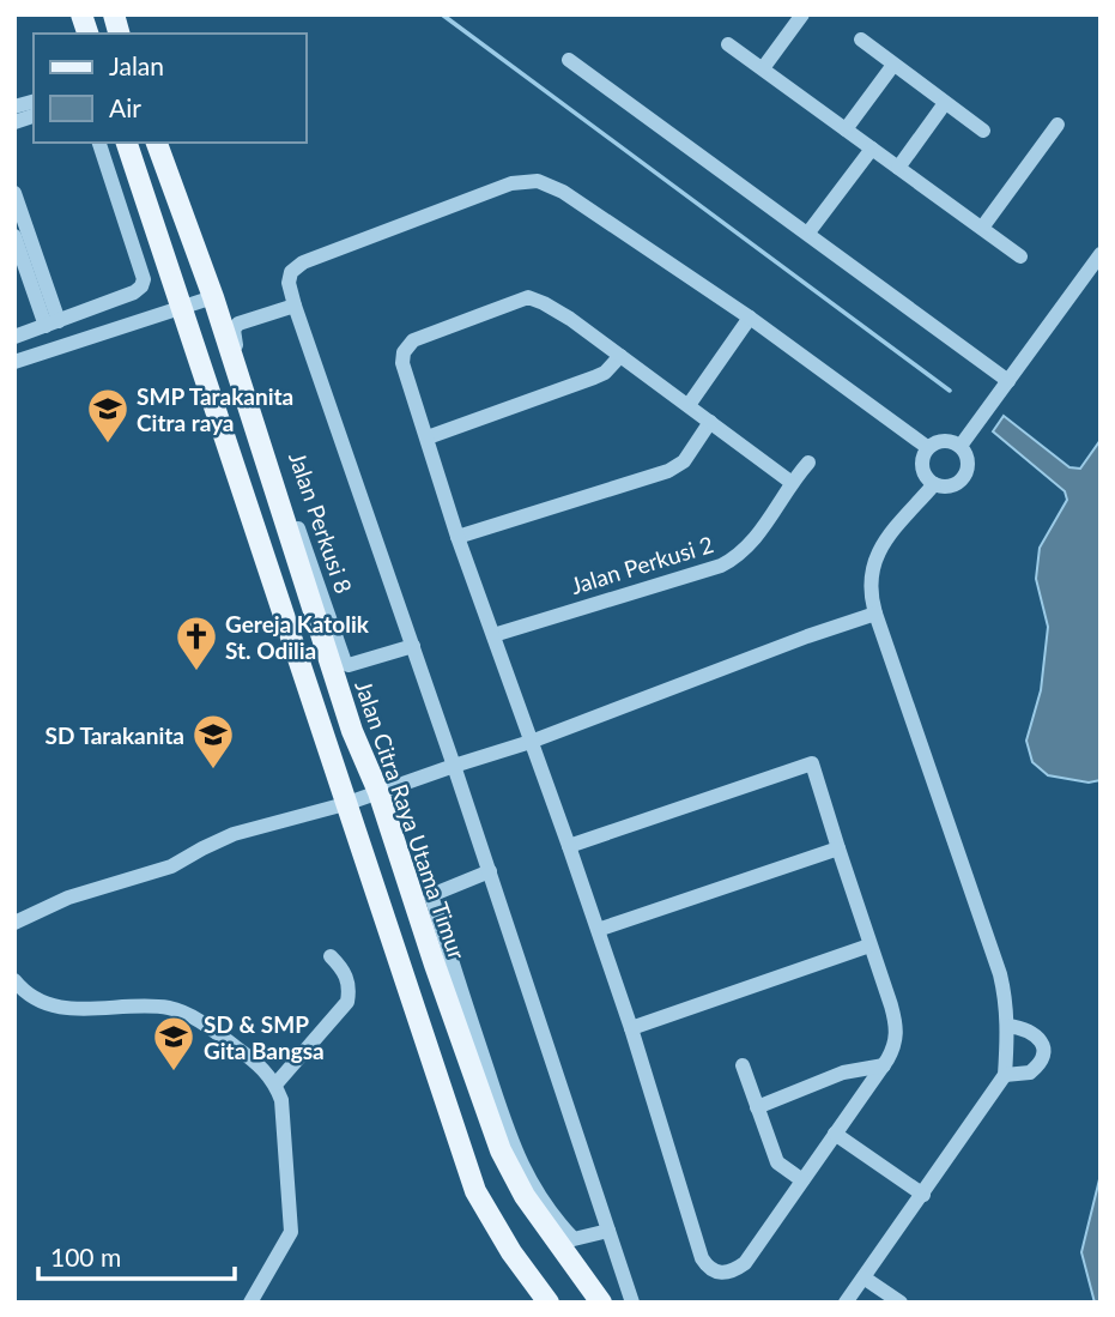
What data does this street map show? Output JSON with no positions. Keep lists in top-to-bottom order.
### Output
{
  "streets": {
    "main road": ["Jalan Citra Raya Utama Timur"],
    "street": ["Jalan Perkusi 8", "Jalan Perkusi 2"]
  },
  "places": {
    "school or university": ["SMP Tarakanita Citra raya", "SD Tarakanita", "SD & SMP Gita Bangsa"],
    "church": ["Gereja Katolik St. Odilia"]
  },
  "legend": ["Jalan", "Air"],
  "scale_bar": "100 m"
}
